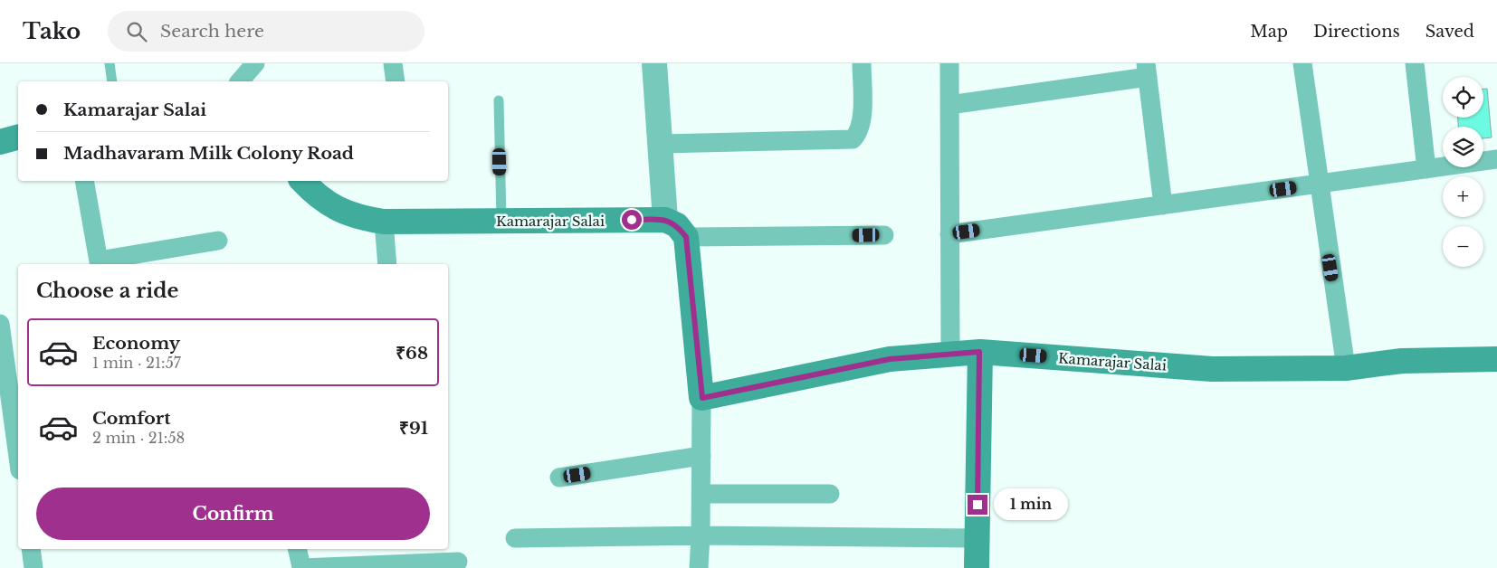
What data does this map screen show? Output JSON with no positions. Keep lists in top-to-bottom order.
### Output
{
  "streets": {
    "main road": ["Kamarajar Salai"]
  },
  "page": {
    "header": "Tako",
    "search": "Search here",
    "nav": ["Map", "Directions", "Saved"],
    "map_buttons": ["+", "−"],
    "banner": ["Kamarajar Salai", "Madhavaram Milk Colony Road"],
    "heading": "Choose a ride",
    "list": [
      {
        "name": "Economy",
        "note": "1 min · 21:57",
        "value": "₹68"
      },
      {
        "name": "Comfort",
        "note": "2 min · 21:58",
        "value": "₹91"
      }
    ],
    "buttons": "Confirm",
    "bubble": "1 min"
  }
}
